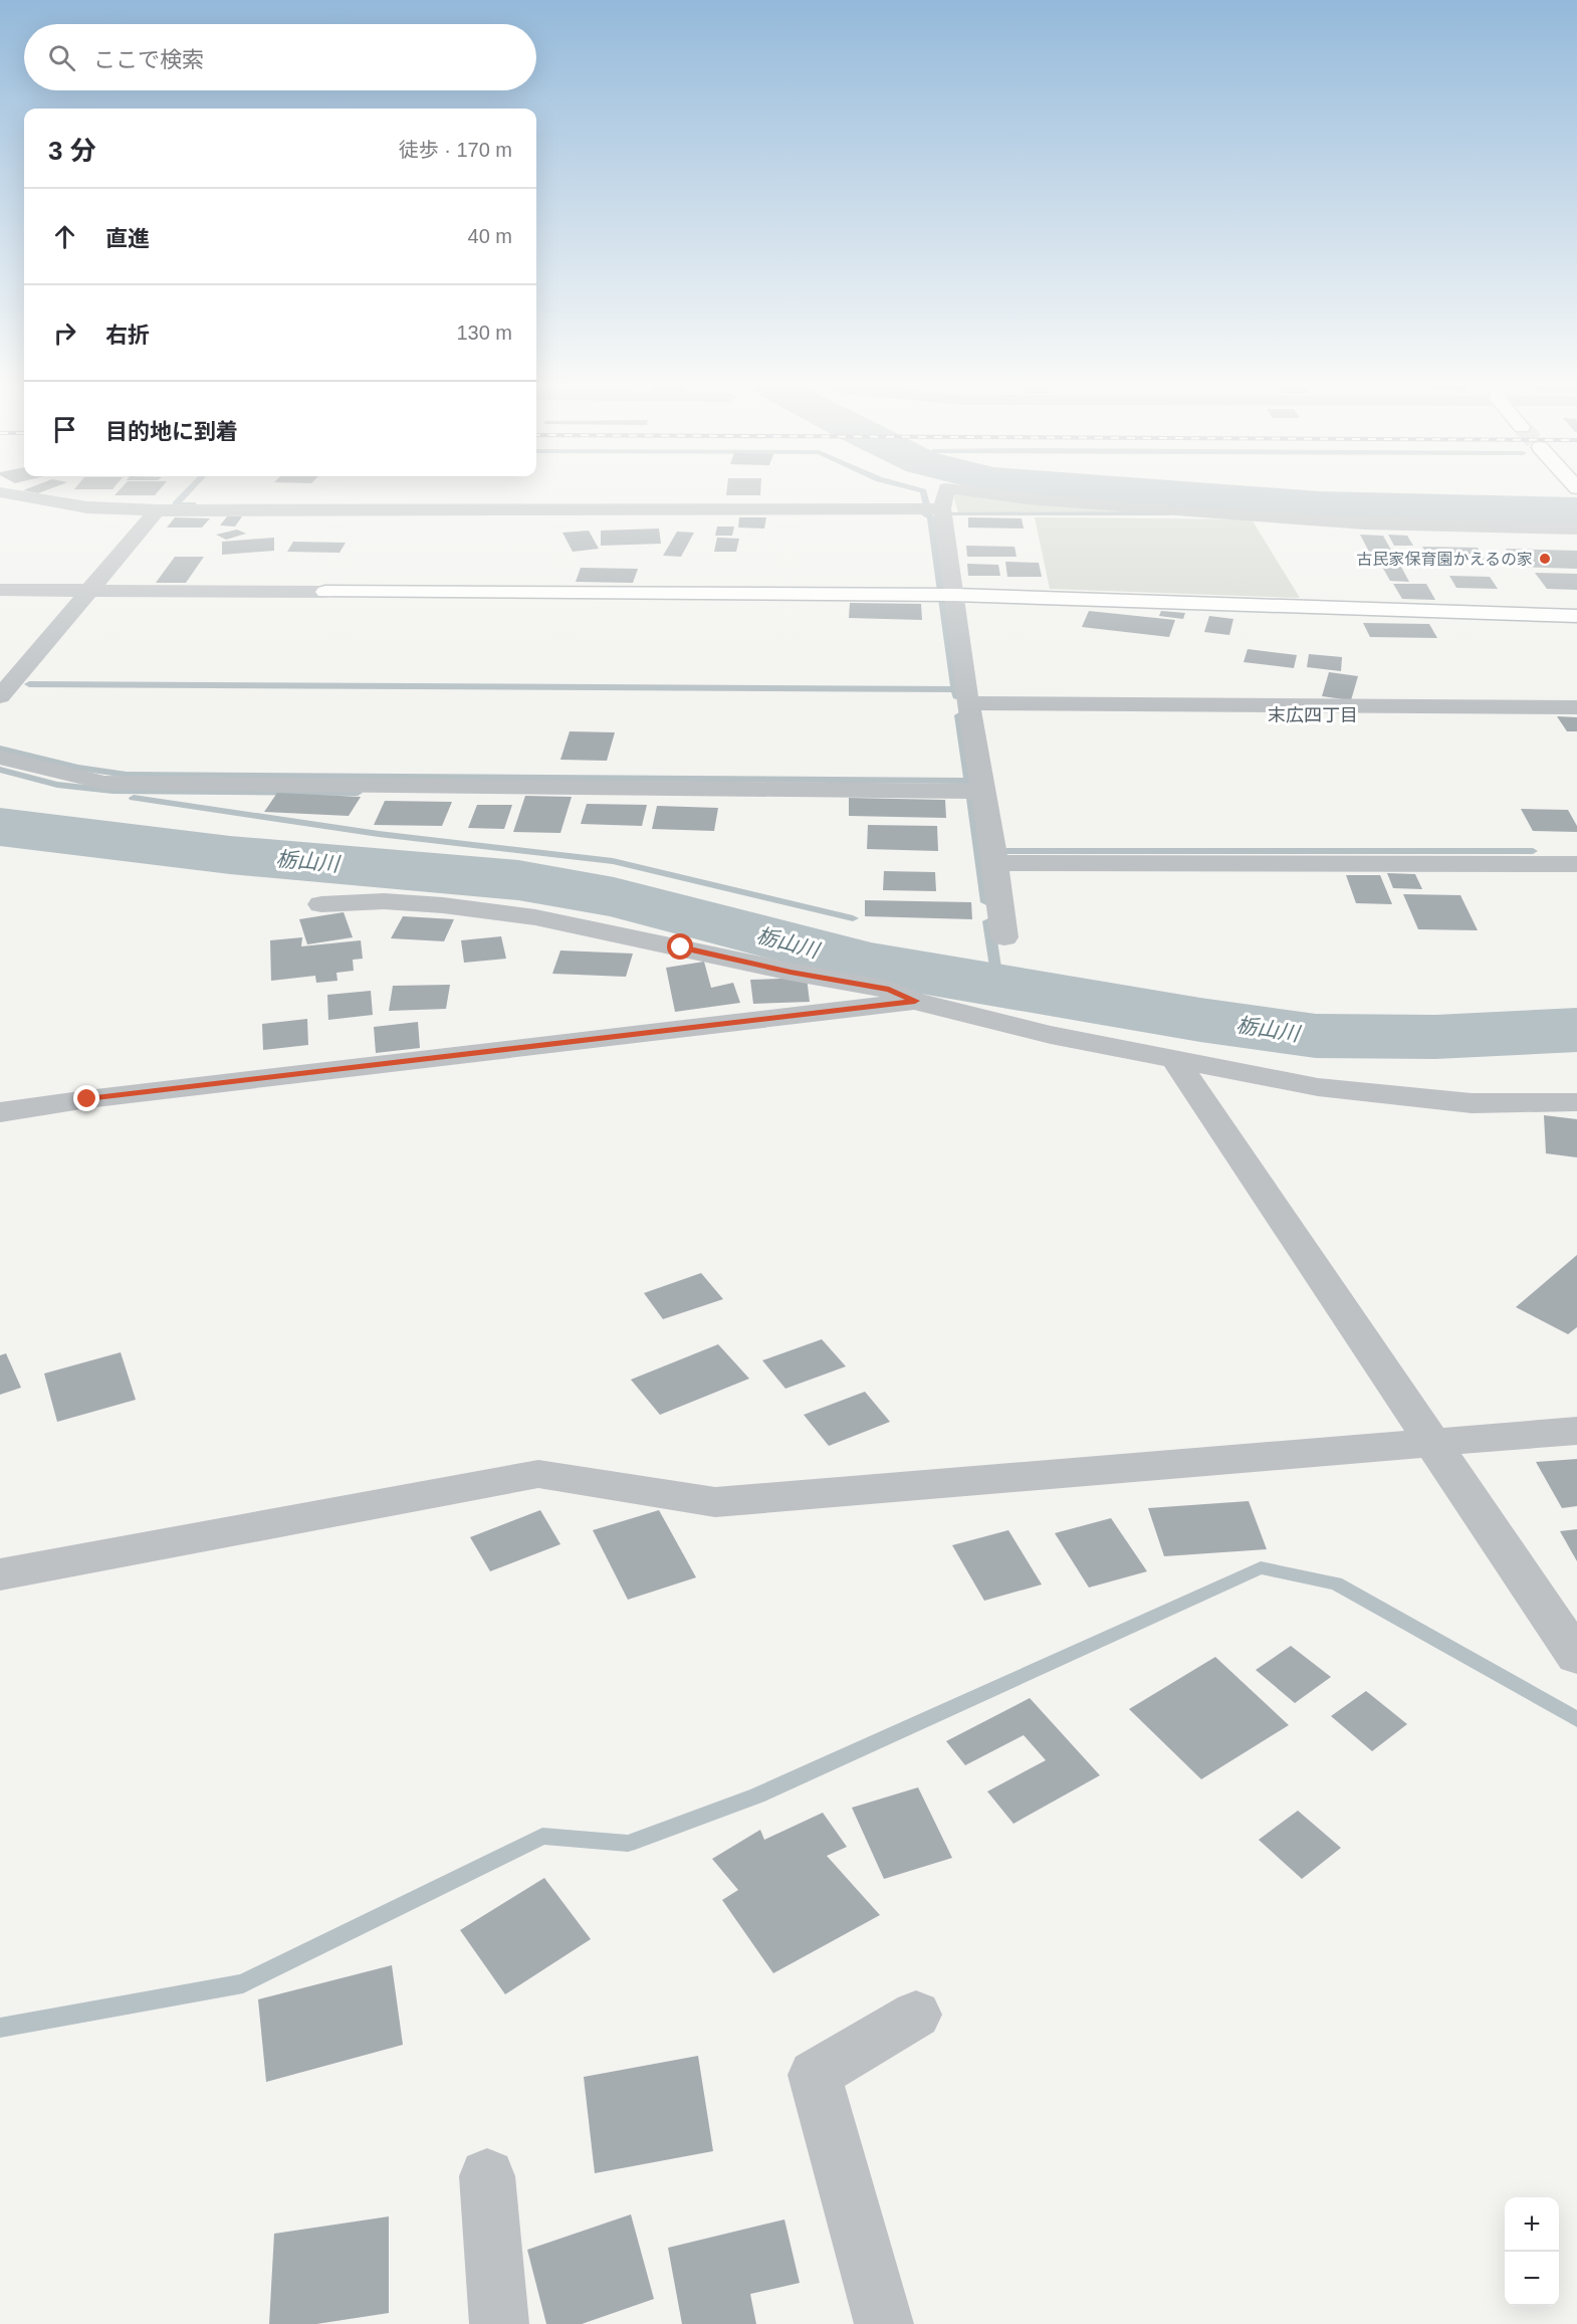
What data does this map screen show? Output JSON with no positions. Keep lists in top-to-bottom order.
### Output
{
  "districts": ["末広四丁目"],
  "water": ["栃山川"],
  "places": ["古民家保育園かえるの家"],
  "page": {
    "search": "ここで検索",
    "heading": ["3 分", "徒歩 · 170 m"],
    "list": [
      ["直進", "40 m"],
      ["右折", "130 m"],
      "目的地に到着"
    ],
    "map_buttons": ["+", "−"]
  }
}
